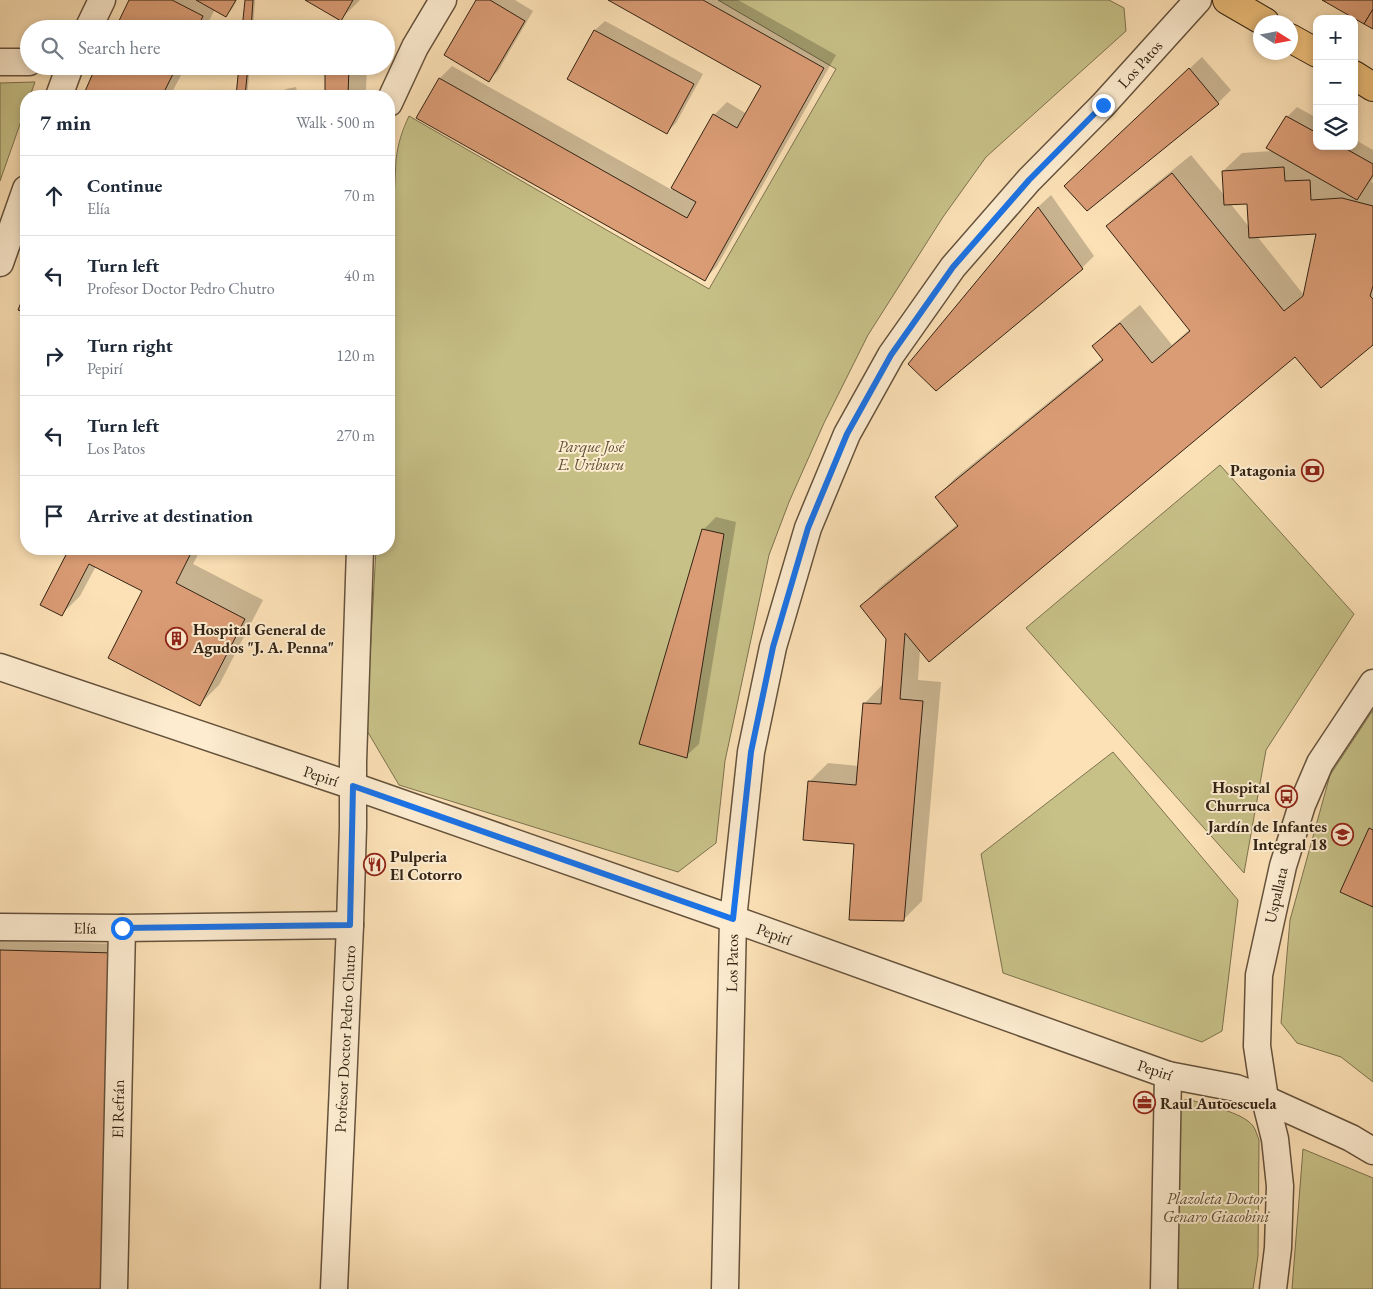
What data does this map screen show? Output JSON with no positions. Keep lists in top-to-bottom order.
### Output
{
  "streets": {
    "street": [
      "Los Patos",
      "Pepirí",
      "Uspallata",
      "Elía",
      "Profesor Doctor Pedro Chutro",
      "El Refrán"
    ]
  },
  "crossings": [
    ["Los Patos", "Pepirí"],
    ["Pepirí", "Uspallata"],
    ["Pepirí", "Profesor Doctor Pedro Chutro"],
    ["Elía", "Profesor Doctor Pedro Chutro"],
    ["Elía", "El Refrán"]
  ],
  "parks": ["Parque José E. Uriburu", "Plazoleta Doctor Genaro Giacobini"],
  "places": {
    "bank": ["Patagonia"],
    "building": ["Hospital General de Agudos \"J. A. Penna\""],
    "bus stop": ["Hospital Churruca"],
    "school or university": ["Jardín de Infantes Integral 18"],
    "restaurant": ["Pulperia El Cotorro"],
    "office": ["Raul Autoescuela"]
  },
  "north": "right",
  "page": {
    "map_buttons": ["+", "−"],
    "search": "Search here",
    "heading": ["7 min", "Walk · 500 m"],
    "list": [
      ["Continue", "Elía", "70 m"],
      ["Turn left", "Profesor Doctor Pedro Chutro", "40 m"],
      ["Turn right", "Pepirí", "120 m"],
      ["Turn left", "Los Patos", "270 m"],
      "Arrive at destination"
    ]
  }
}
